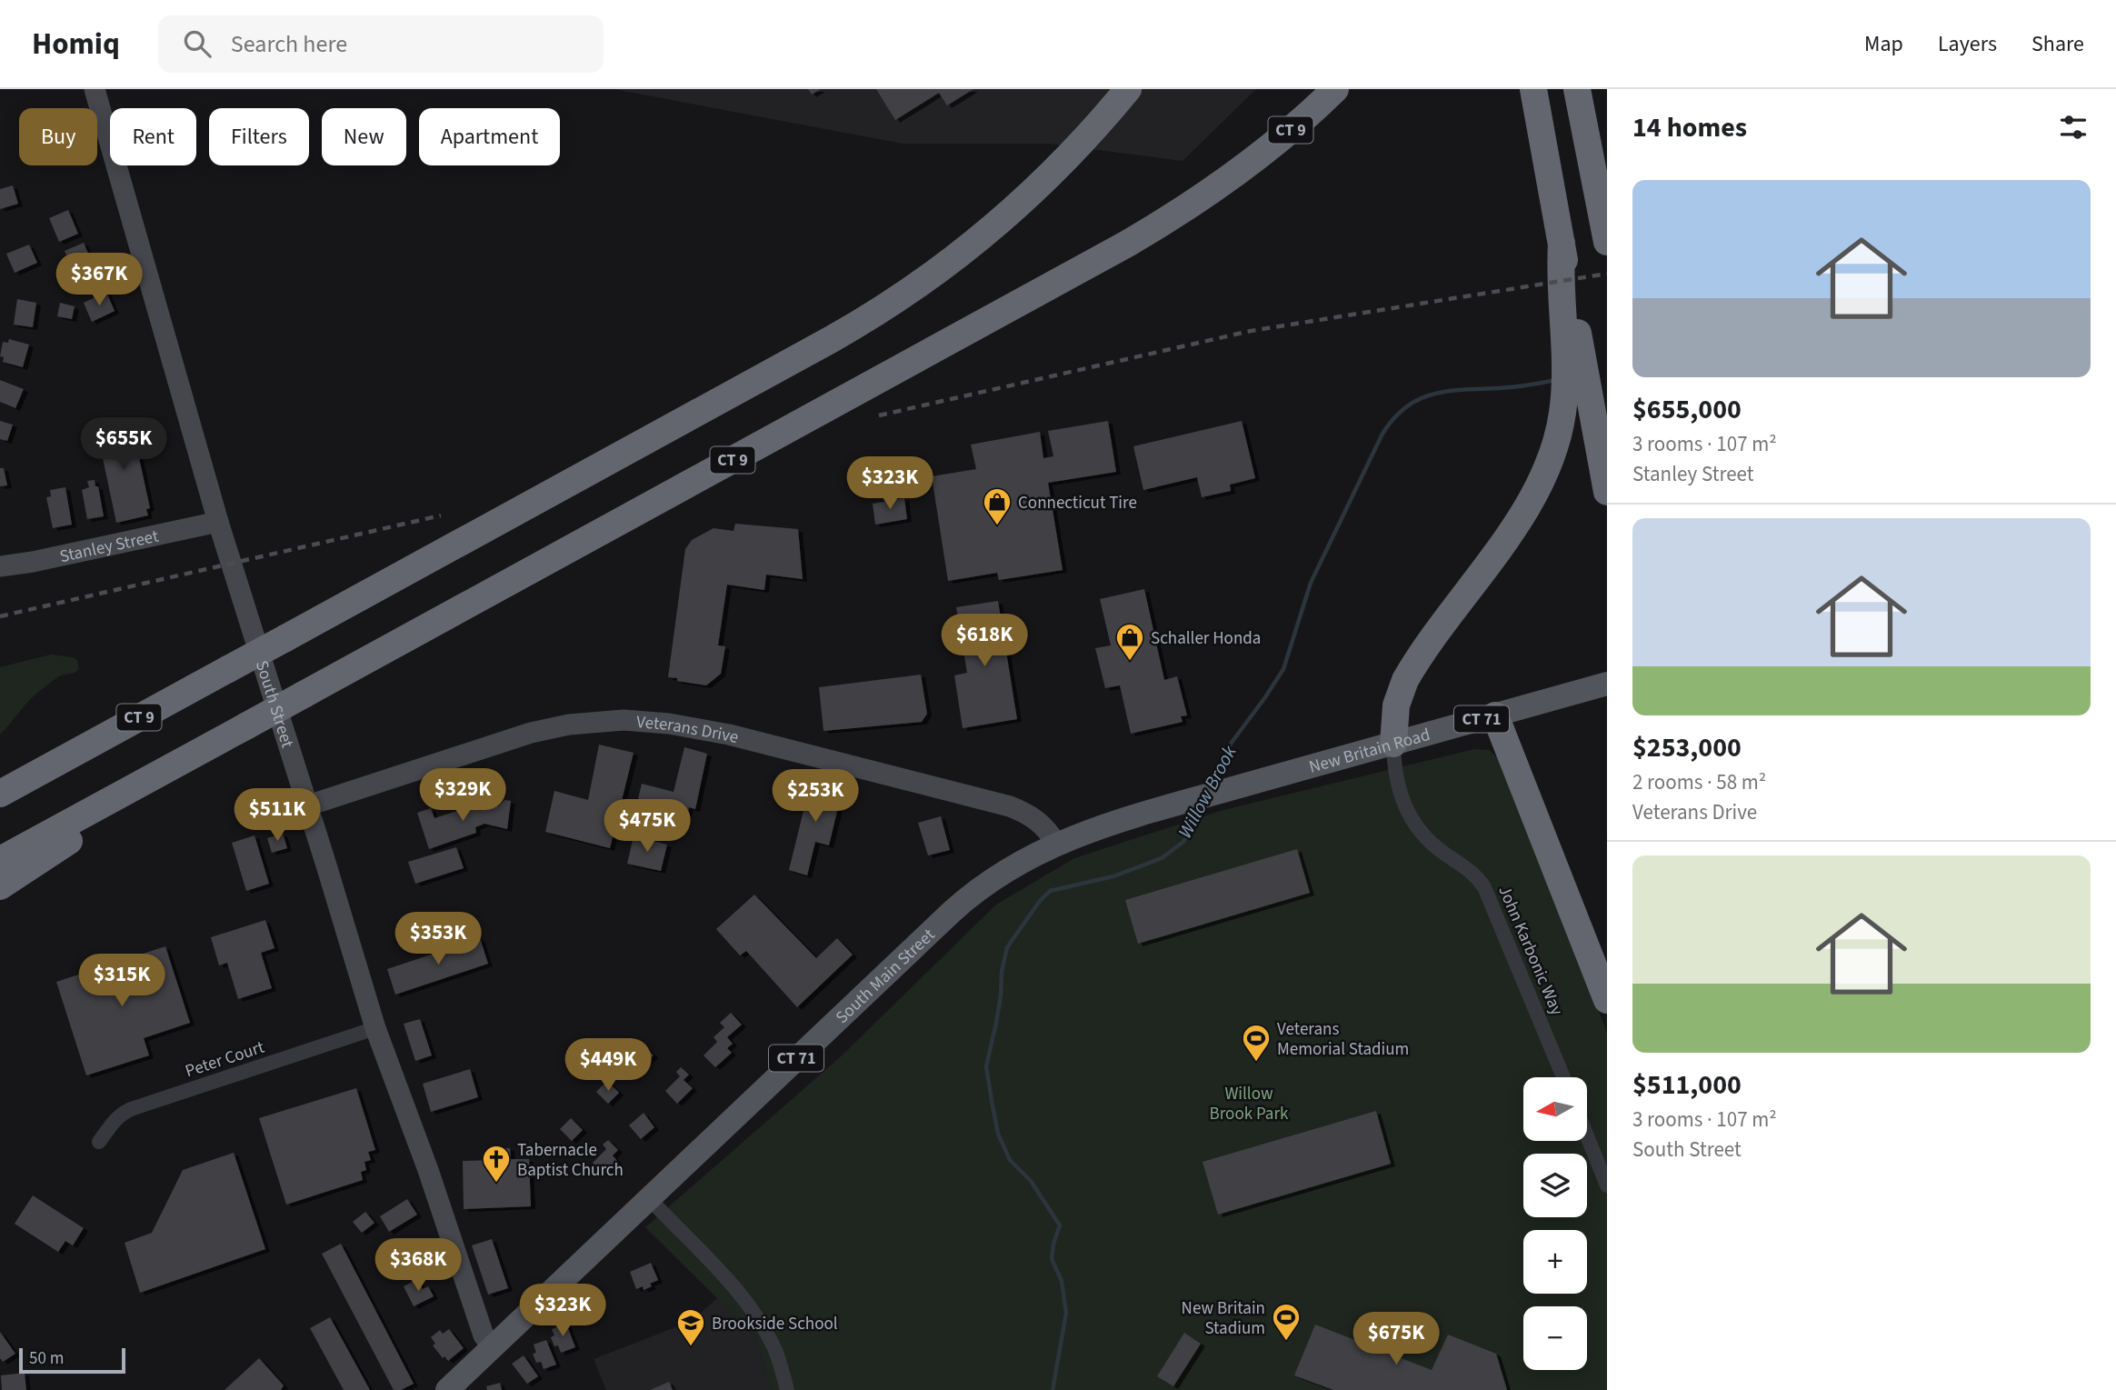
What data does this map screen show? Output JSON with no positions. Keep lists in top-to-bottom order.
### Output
{
  "streets": {
    "highway": ["CT 9"],
    "main road": [
      "Stanley Street",
      "South Street",
      "CT 71",
      "Veterans Drive",
      "New Britain Road",
      "South Main Street"
    ],
    "street": ["John Karbonic Way", "Peter Court"]
  },
  "crossings": [
    ["Stanley Street", "South Street"],
    ["South Street", "Veterans Drive"],
    ["South Street", "South Main Street"],
    ["South Street", "Peter Court"],
    ["Veterans Drive", "South Main Street"],
    ["New Britain Road", "John Karbonic Way"],
    ["New Britain Road", "South Main Street"]
  ],
  "water": ["Willow Brook"],
  "parks": ["Willow Brook Park"],
  "places": {
    "shop": ["Connecticut Tire", "Schaller Honda"],
    "sports": ["Veterans Memorial Stadium", "New Britain Stadium"],
    "church": ["Tabernacle Baptist Church"],
    "school or university": ["Brookside School"]
  },
  "scale_bar": "50 m",
  "north": "left",
  "page": {
    "header": "Homiq",
    "search": "Search here",
    "nav": ["Map", "Layers", "Share"],
    "heading": "14 homes",
    "chip": [
      "Buy",
      "Rent",
      "Filters",
      "New",
      "Apartment"
    ],
    "list": [
      {
        "name": "$655,000",
        "note": "3 rooms · 107 m² · Stanley Street"
      },
      {
        "name": "$253,000",
        "note": "2 rooms · 58 m² · Veterans Drive"
      },
      {
        "name": "$511,000",
        "note": "3 rooms · 107 m² · South Street"
      }
    ],
    "price": [
      "$367K",
      "$655K",
      "$323K",
      "$618K",
      "$329K",
      "$253K",
      "$511K",
      "$475K",
      "$353K",
      "$315K",
      "$449K",
      "$368K",
      "$323K",
      "$675K"
    ],
    "map_buttons": ["+", "−"],
    "scale": "50 m"
  }
}
